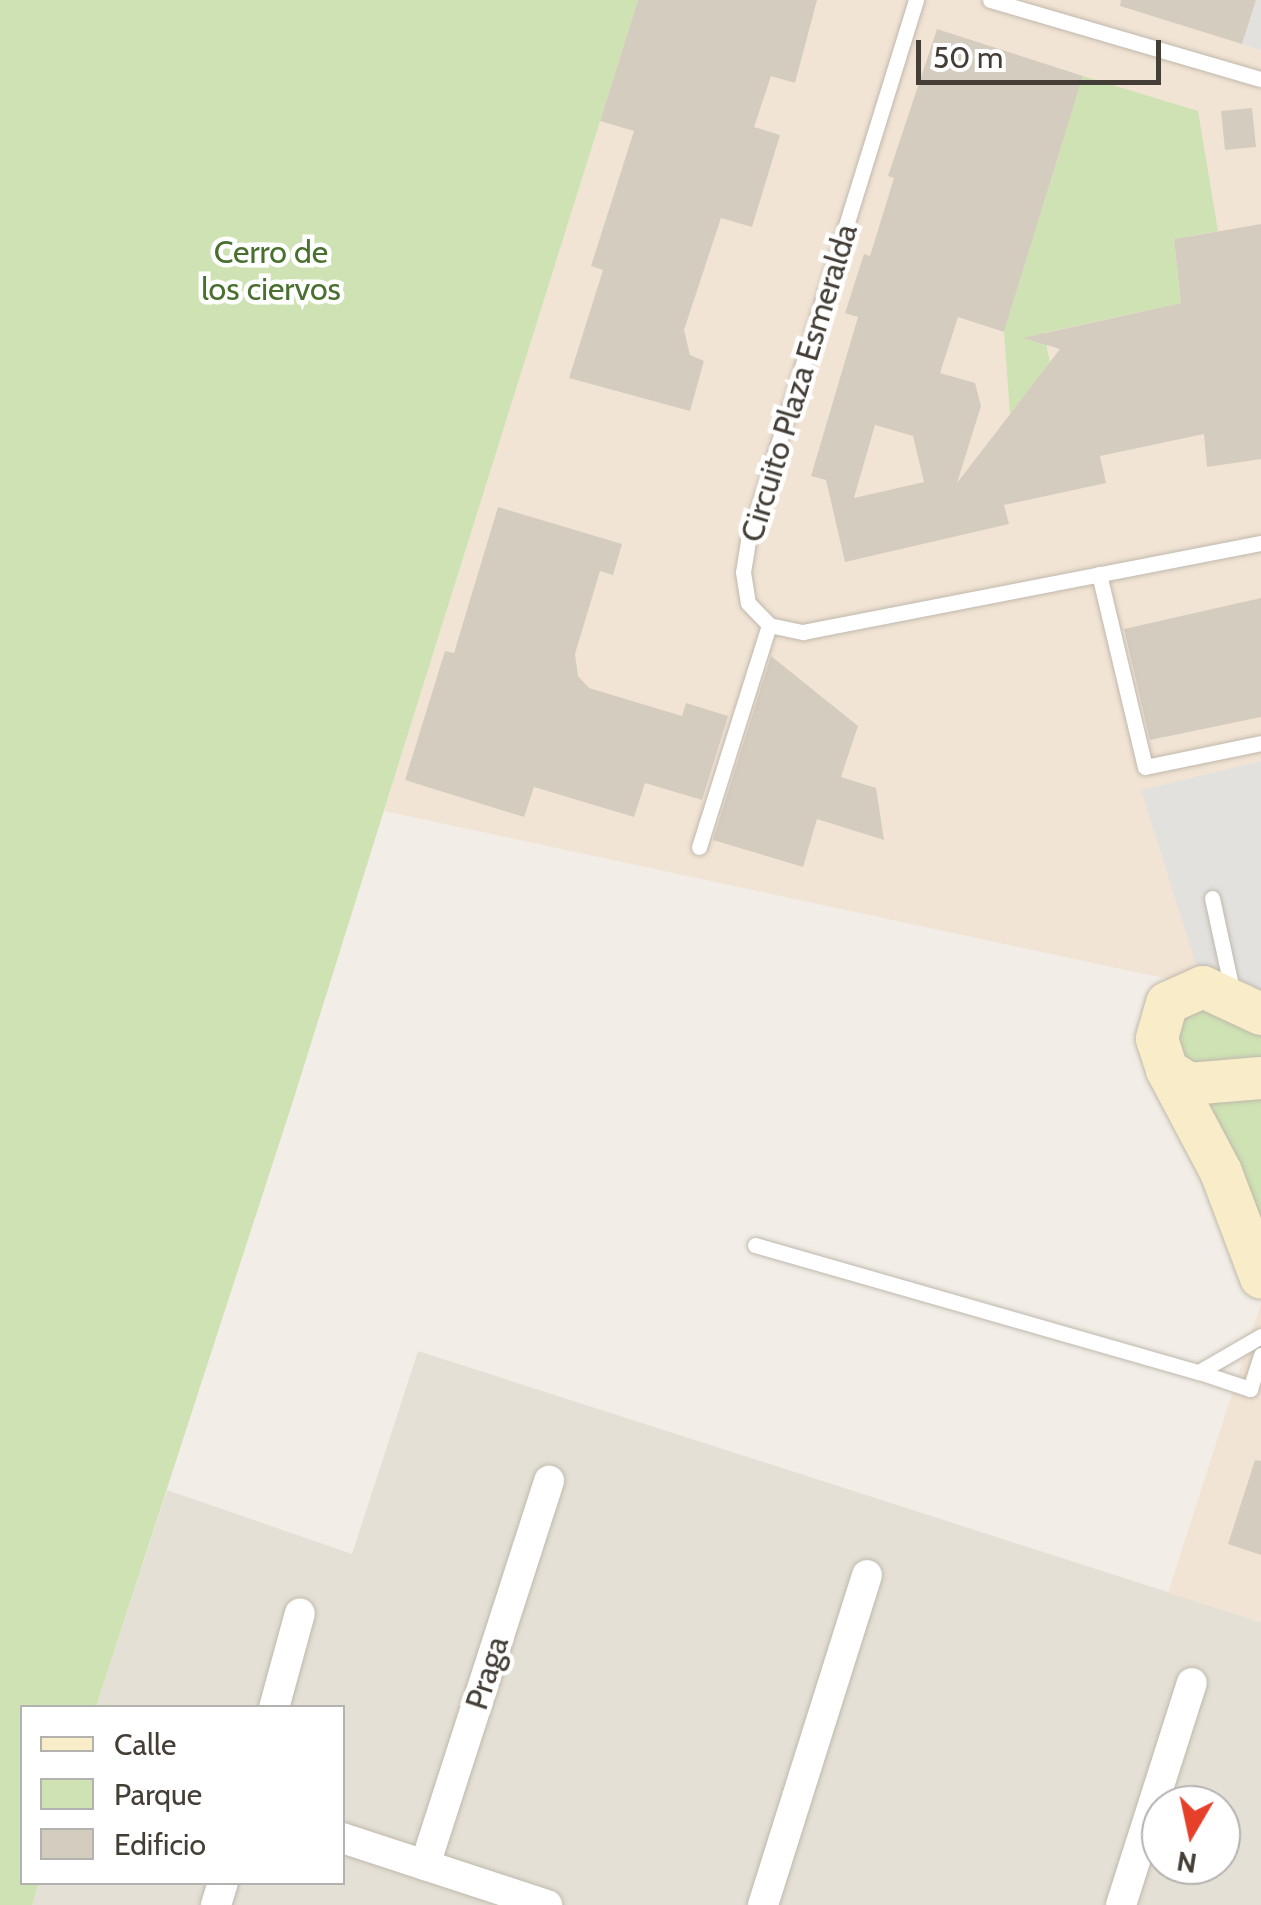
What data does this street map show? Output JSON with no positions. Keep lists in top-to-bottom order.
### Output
{
  "streets": {
    "street": ["Praga"],
    "lane": ["Circuito Plaza Esmeralda"]
  },
  "parks": ["Cerro de los ciervos"],
  "legend": ["Calle", "Parque", "Edificio"],
  "scale_bar": "50 m",
  "north": "bottom"
}
